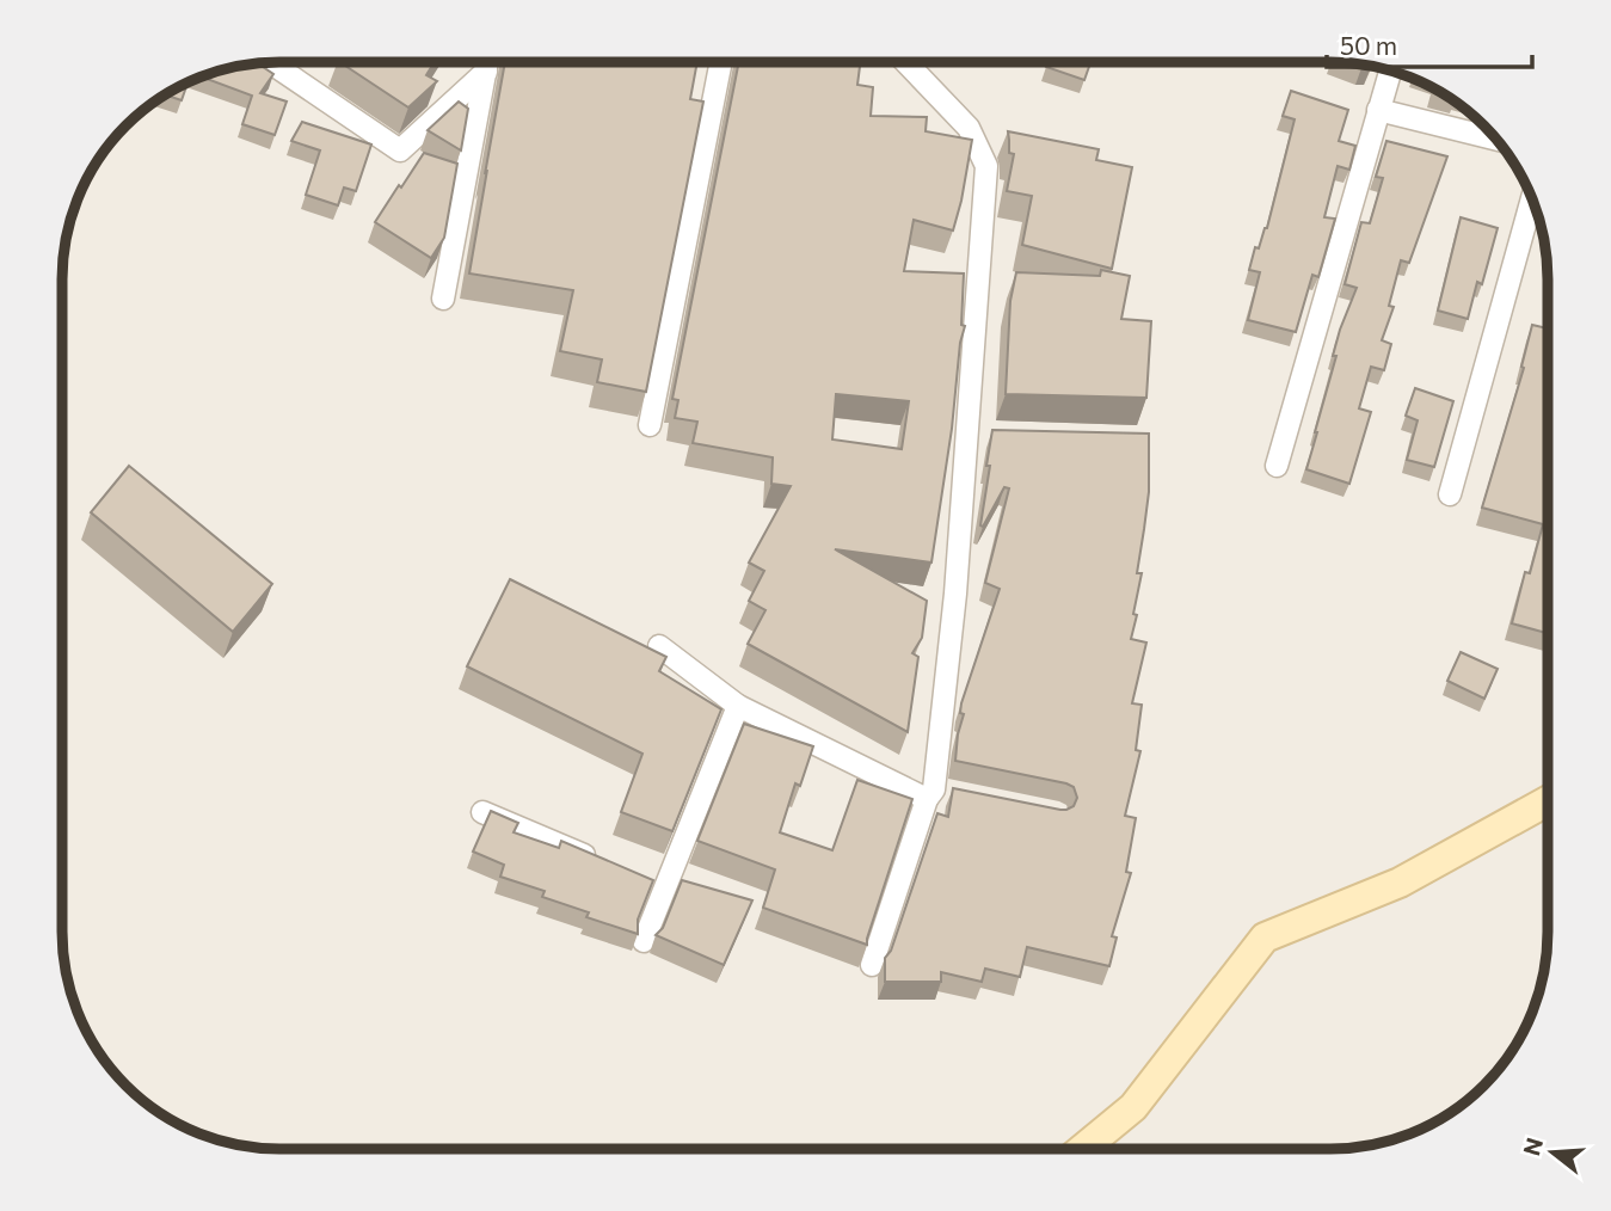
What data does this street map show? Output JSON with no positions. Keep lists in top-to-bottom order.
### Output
{
  "scale_bar": "50 m",
  "north": "left"
}
